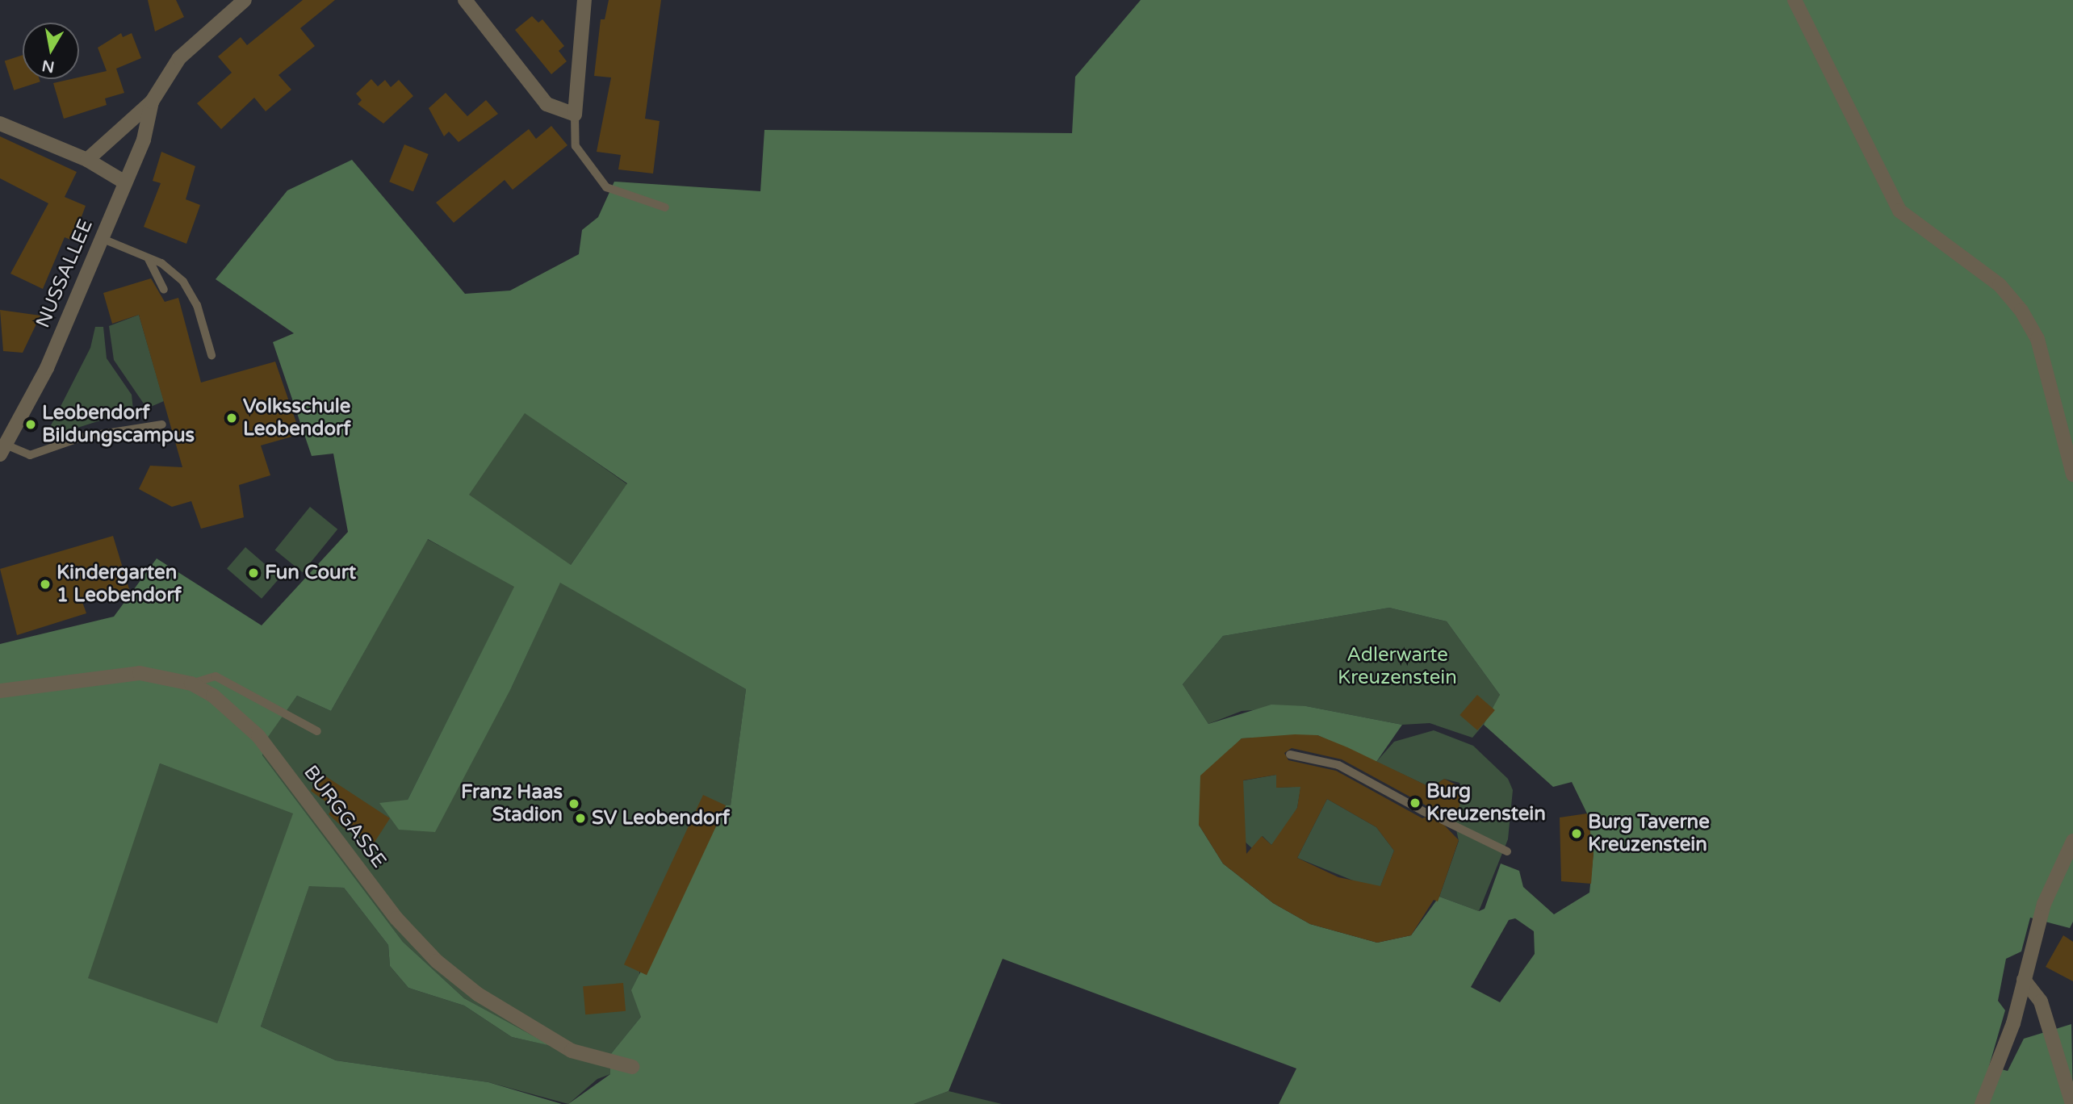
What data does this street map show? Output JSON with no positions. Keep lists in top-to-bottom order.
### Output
{
  "streets": {
    "street": ["NUSSALLEE", "BURGGASSE"]
  },
  "parks": ["Adlerwarte Kreuzenstein"],
  "places": [
    "Volksschule Leobendorf",
    "Leobendorf Bildungscampus",
    "Fun Court",
    "Kindergarten 1 Leobendorf",
    "Burg Kreuzenstein",
    "Franz Haas Stadion",
    "SV Leobendorf",
    "Burg Taverne Kreuzenstein"
  ],
  "north": "bottom"
}
